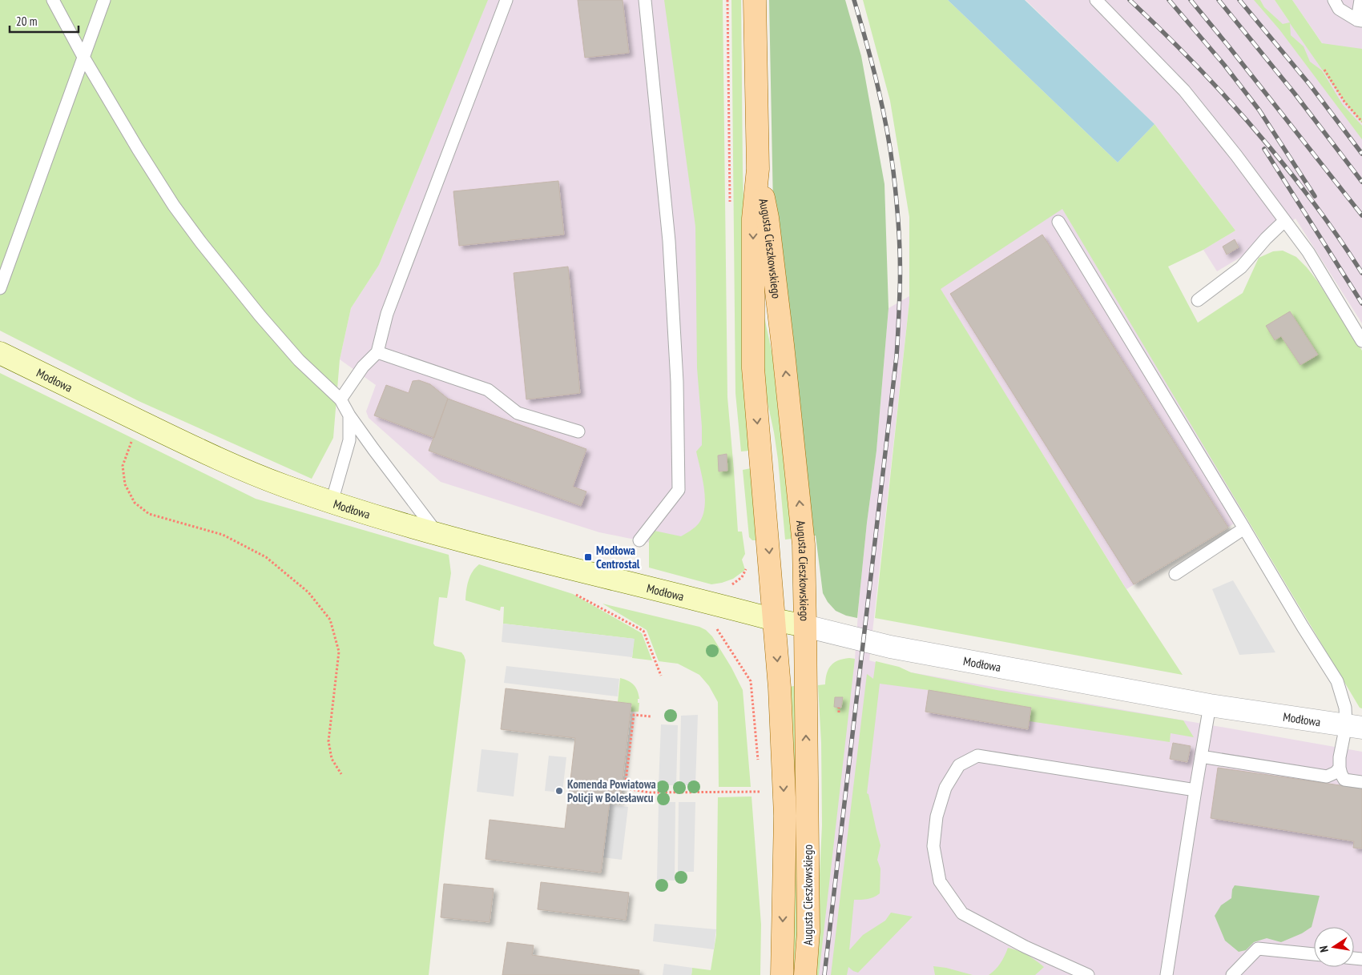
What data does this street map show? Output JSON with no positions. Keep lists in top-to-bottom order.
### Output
{
  "streets": {
    "main road": ["Augusta Cieszkowskiego"],
    "street": ["Modłowa"]
  },
  "crossings": [
    ["Augusta Cieszkowskiego", "Modłowa"]
  ],
  "places": {
    "transit": ["Modłowa Centrostal"],
    "other": ["Komenda Powiatowa Policji w Bolesławcu"]
  },
  "scale_bar": "20 m",
  "north": "left"
}
